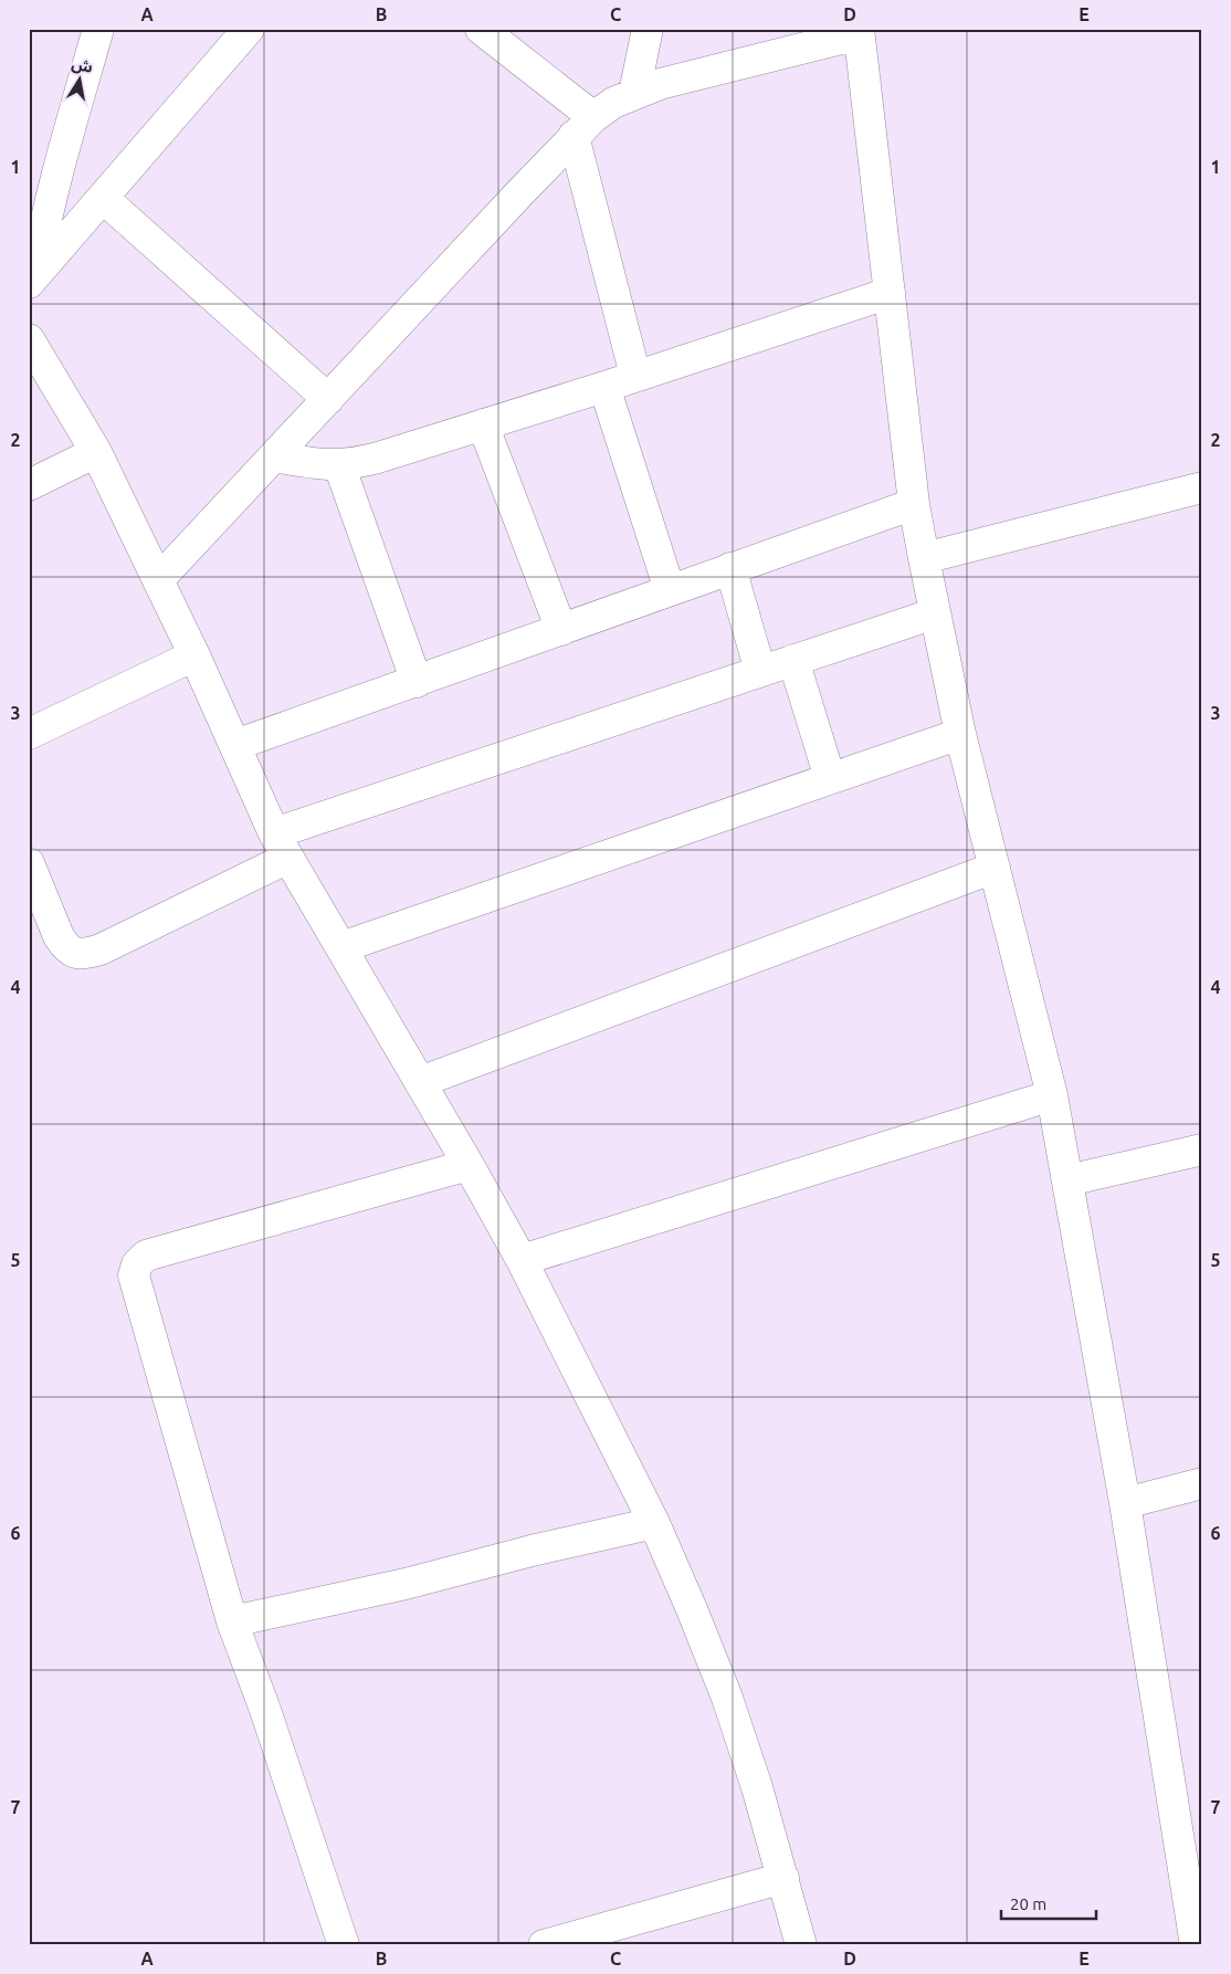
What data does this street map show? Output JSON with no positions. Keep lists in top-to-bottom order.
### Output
{
  "scale_bar": "20 m",
  "north": "top",
  "grid": {
    "columns": [
      "A",
      "B",
      "C",
      "D",
      "E"
    ],
    "rows": [
      "1",
      "2",
      "3",
      "4",
      "5",
      "6",
      "7"
    ]
  }
}
